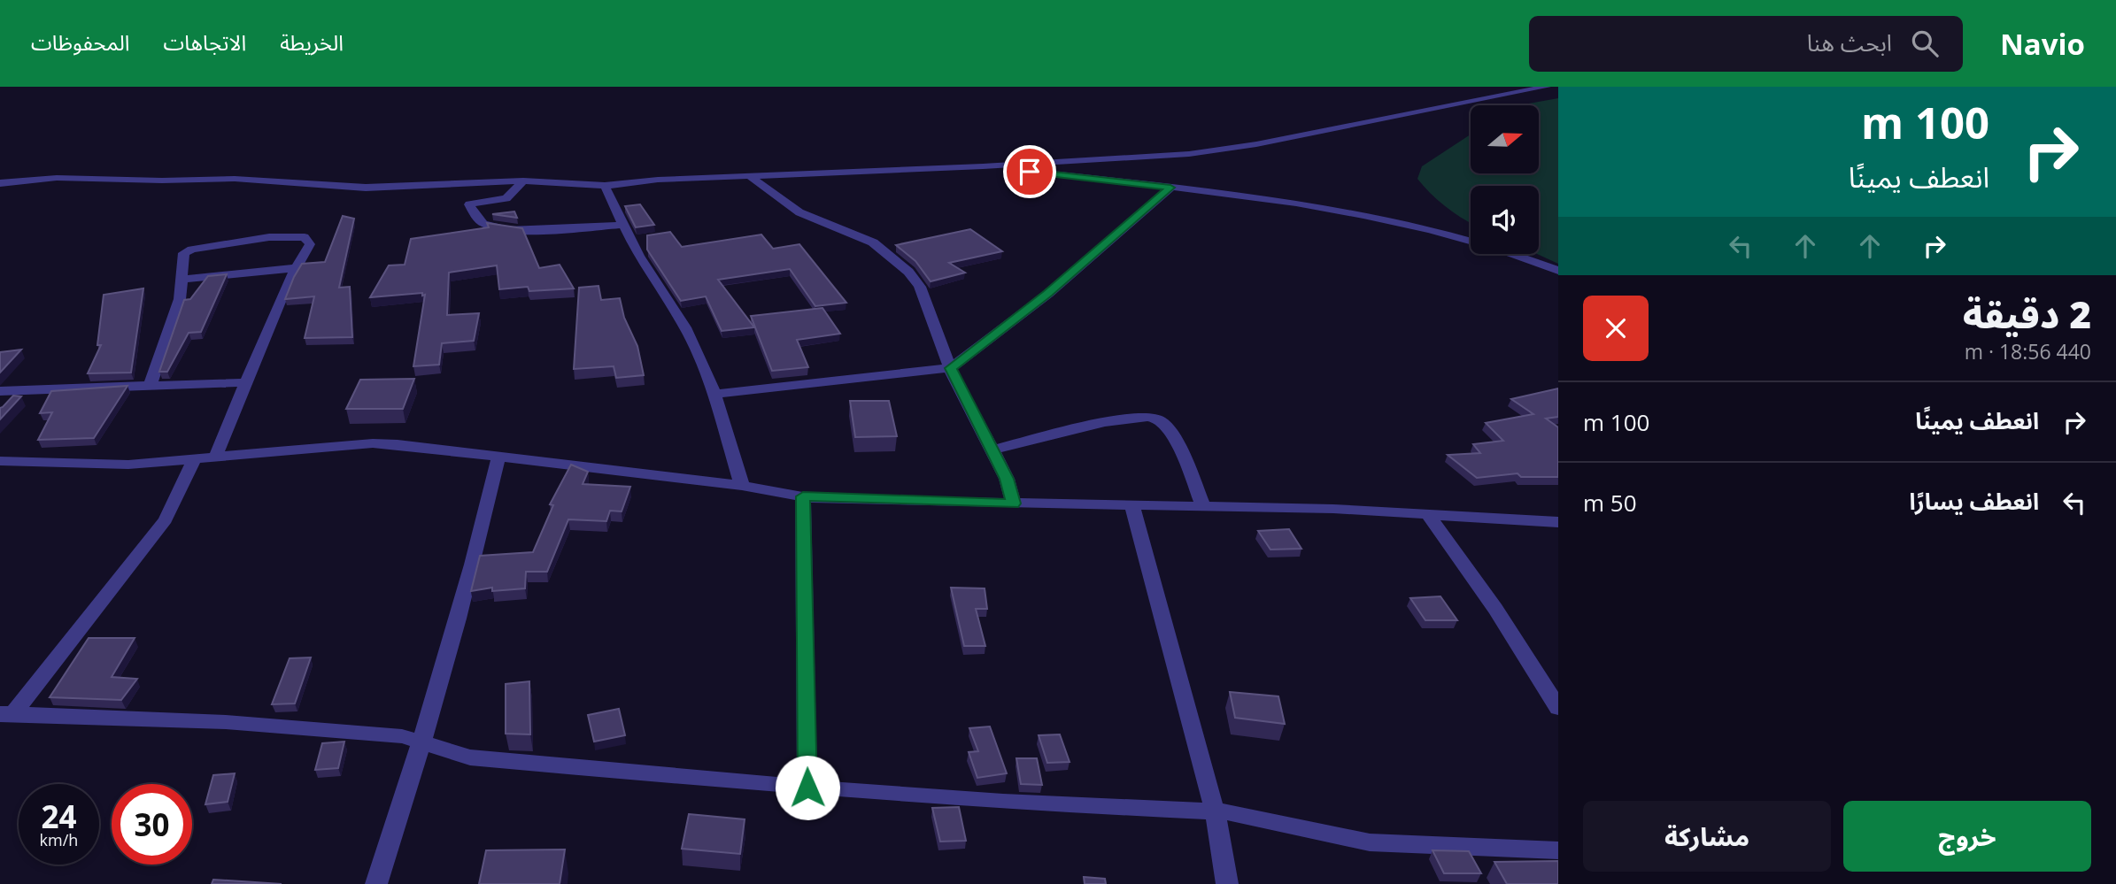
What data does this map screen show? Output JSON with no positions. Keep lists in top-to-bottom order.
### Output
{
  "north": "right",
  "page": {
    "header": "Navio",
    "search": "ابحث هنا",
    "nav": ["الخريطة", "الاتجاهات", "المحفوظات"],
    "turn": ["100 m", "انعطف يمينًا"],
    "heading": ["2 دقيقة", "440 m · 18:56"],
    "list": [
      {
        "name": "انعطف يمينًا",
        "value": "100 m"
      },
      {
        "name": "انعطف يسارًا",
        "value": "50 m"
      }
    ],
    "speed": "24 km/h",
    "limit": "30",
    "buttons": ["خروج", "مشاركة"]
  }
}
